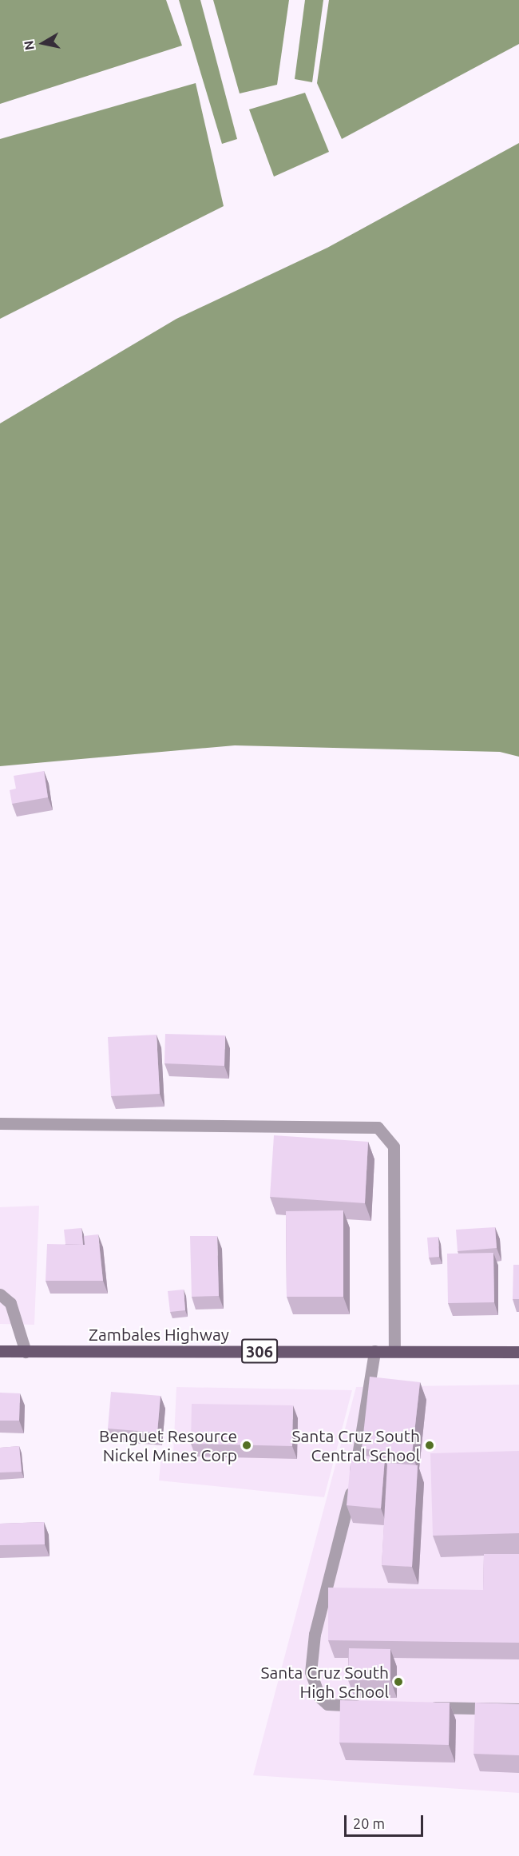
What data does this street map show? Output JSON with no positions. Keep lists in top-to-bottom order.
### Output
{
  "streets": {
    "main road": ["Zambales Highway", "306"]
  },
  "places": ["Benguet Resource Nickel Mines Corp", "Santa Cruz South Central School", "Santa Cruz South High School"],
  "scale_bar": "20 m",
  "north": "left"
}
